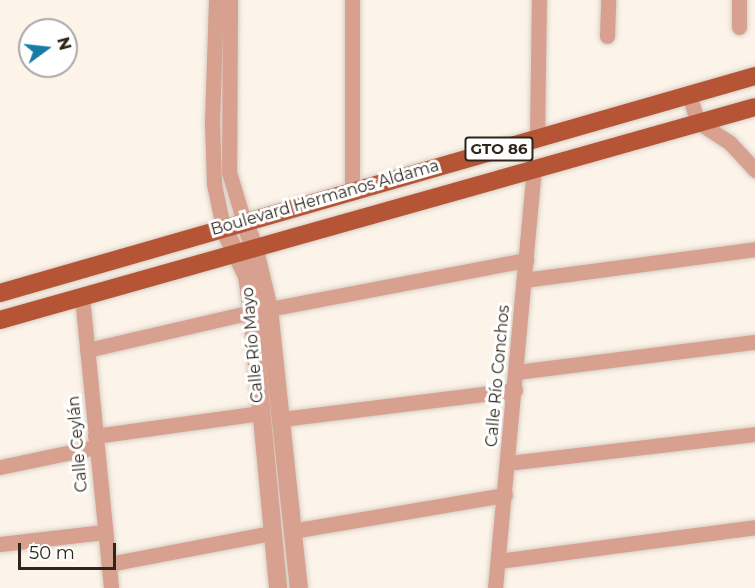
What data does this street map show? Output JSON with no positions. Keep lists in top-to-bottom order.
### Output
{
  "streets": {
    "main road": ["GTO 86", "Boulevard Hermanos Aldama"],
    "street": ["Calle Río Mayo", "Calle Río Conchos", "Calle Ceylán"]
  },
  "crossings": [
    ["Boulevard Hermanos Aldama", "Calle Río Mayo"],
    ["Boulevard Hermanos Aldama", "Calle Río Conchos"],
    ["Boulevard Hermanos Aldama", "Calle Ceylán"]
  ],
  "scale_bar": "50 m",
  "north": "right"
}
